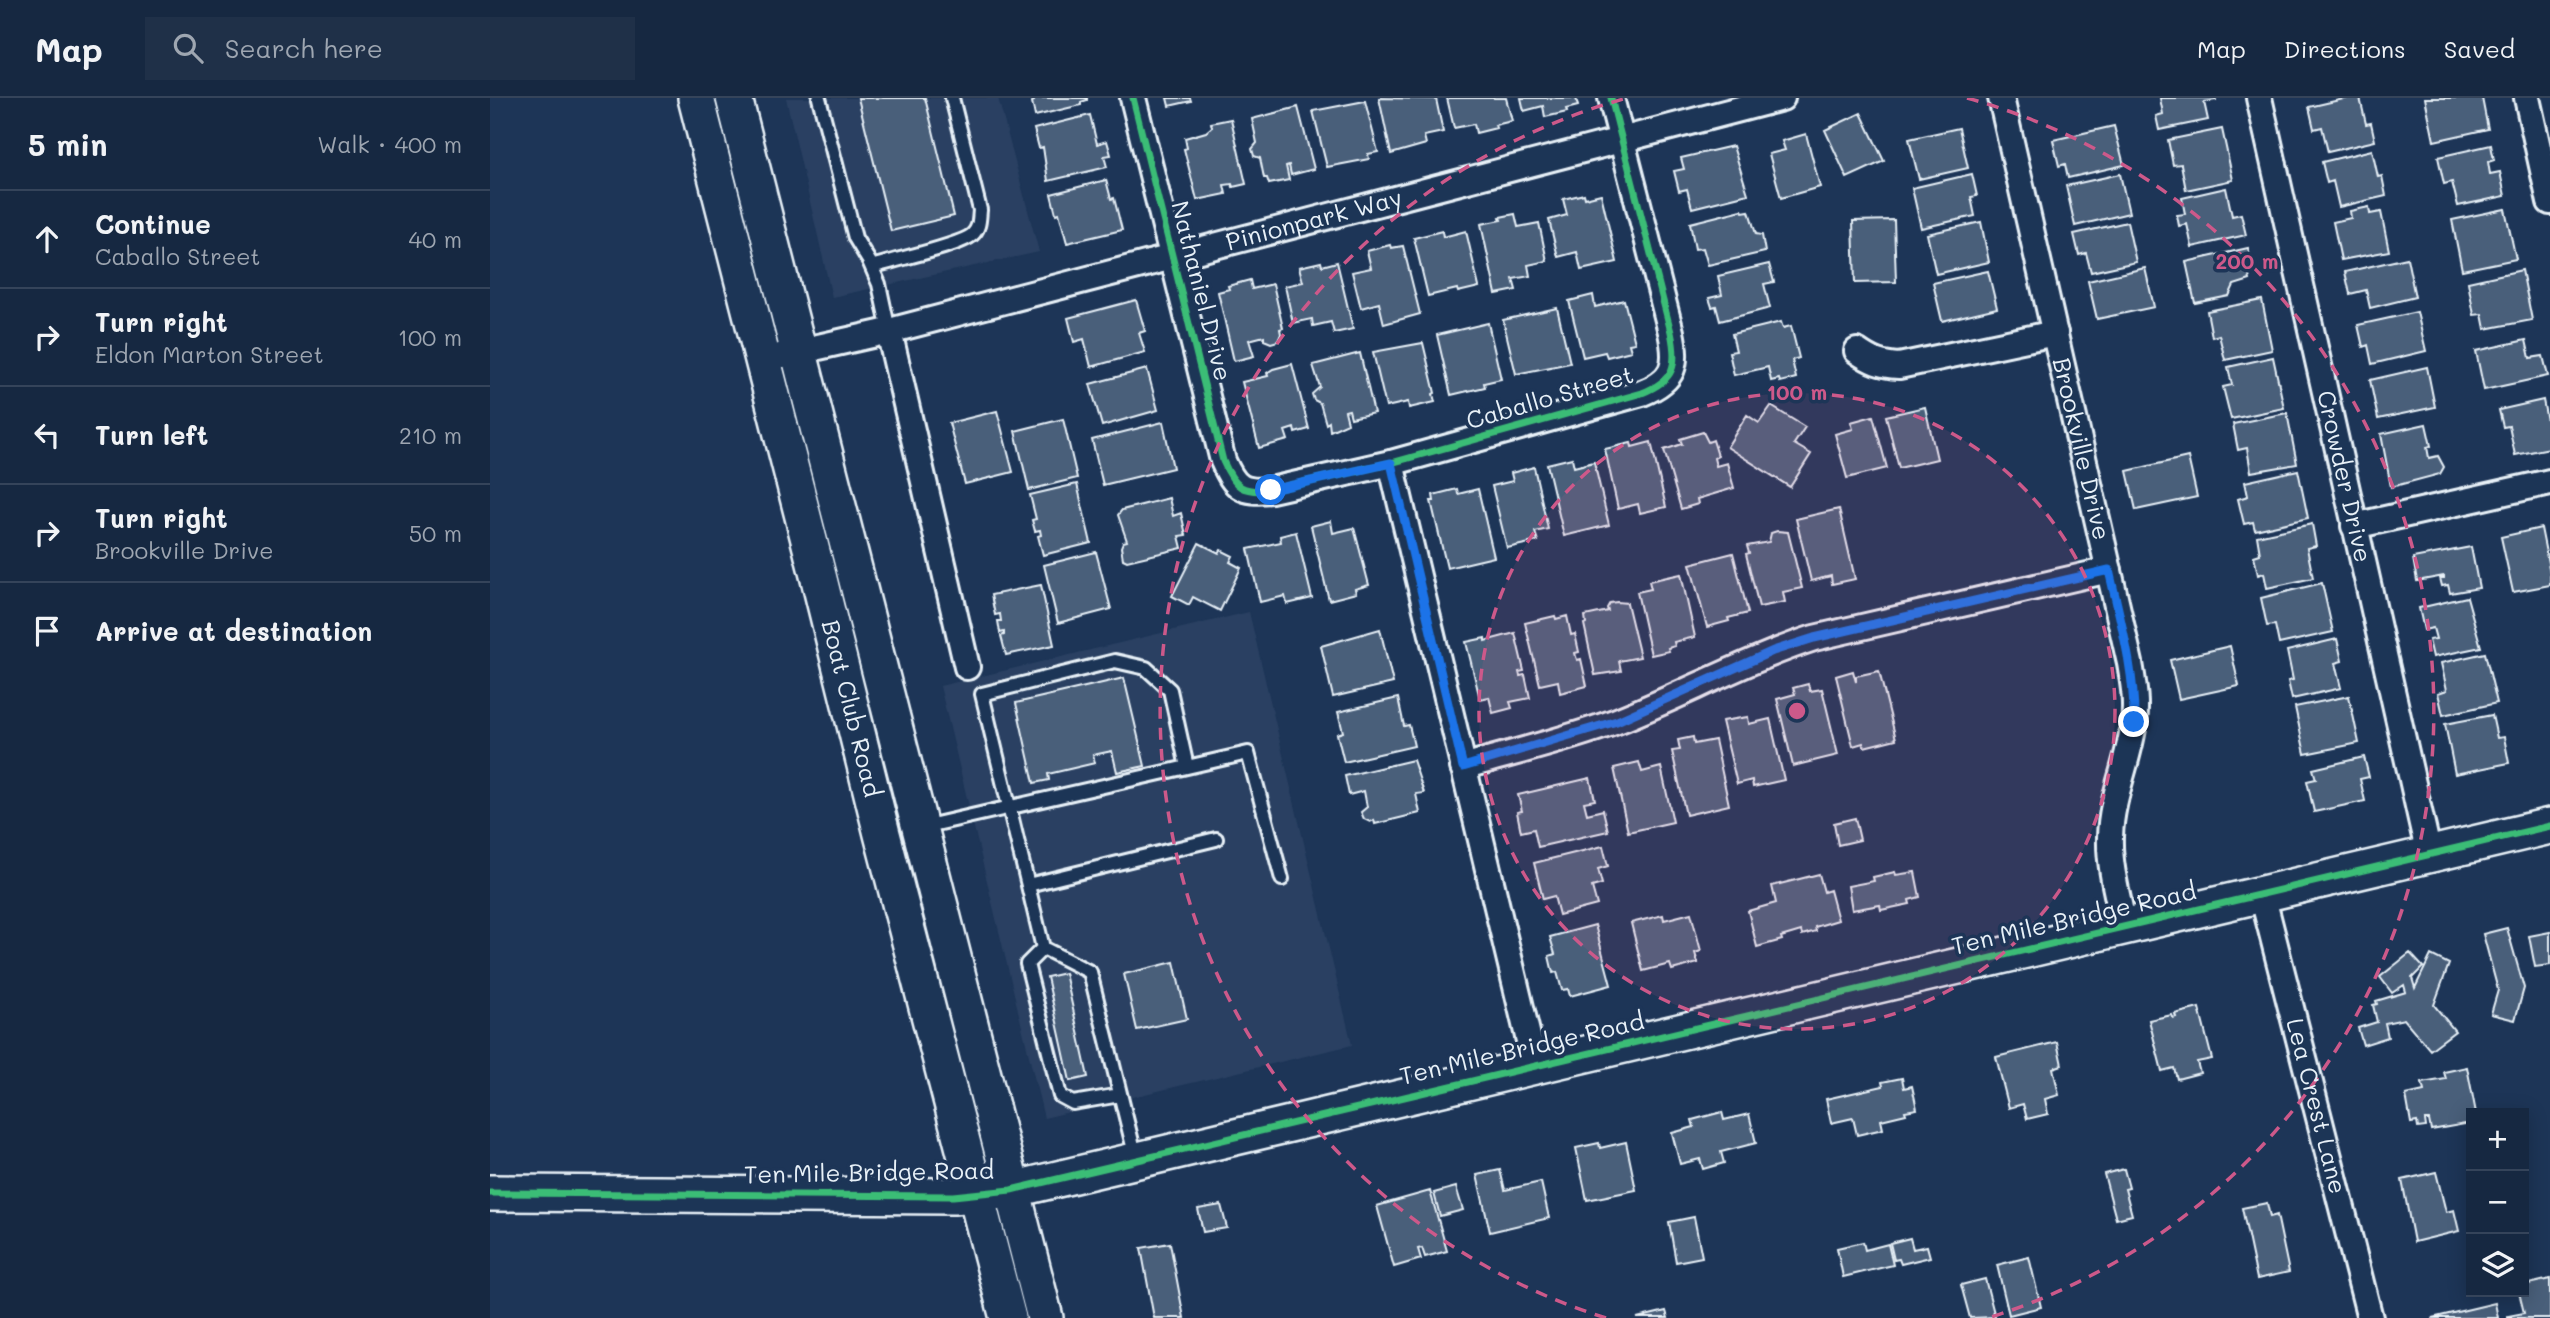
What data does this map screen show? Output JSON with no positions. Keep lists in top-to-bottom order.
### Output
{
  "streets": {
    "main road": ["Boat Club Road", "Ten Mile Bridge Road"],
    "street": [
      "Pinionpark Way",
      "Nathaniel Drive",
      "Caballo Street",
      "Brookville Drive",
      "Crowder Drive",
      "Lea Crest Lane"
    ]
  },
  "crossings": [
    ["Pinionpark Way", "Nathaniel Drive"],
    ["Pinionpark Way", "Caballo Street"],
    ["Pinionpark Way", "Boat Club Road"],
    ["Nathaniel Drive", "Caballo Street"],
    ["Brookville Drive", "Ten Mile Bridge Road"],
    ["Crowder Drive", "Ten Mile Bridge Road"],
    ["Boat Club Road", "Ten Mile Bridge Road"],
    ["Ten Mile Bridge Road", "Lea Crest Lane"]
  ],
  "page": {
    "header": "Map",
    "search": "Search here",
    "nav": ["Map", "Directions", "Saved"],
    "heading": ["5 min", "Walk · 400 m"],
    "list": [
      ["Continue", "Caballo Street", "40 m"],
      ["Turn right", "Eldon Marton Street", "100 m"],
      ["Turn left", "210 m"],
      ["Turn right", "Brookville Drive", "50 m"],
      "Arrive at destination"
    ],
    "map_buttons": ["+", "−"]
  },
  "rings": ["200 m", "100 m"]
}
